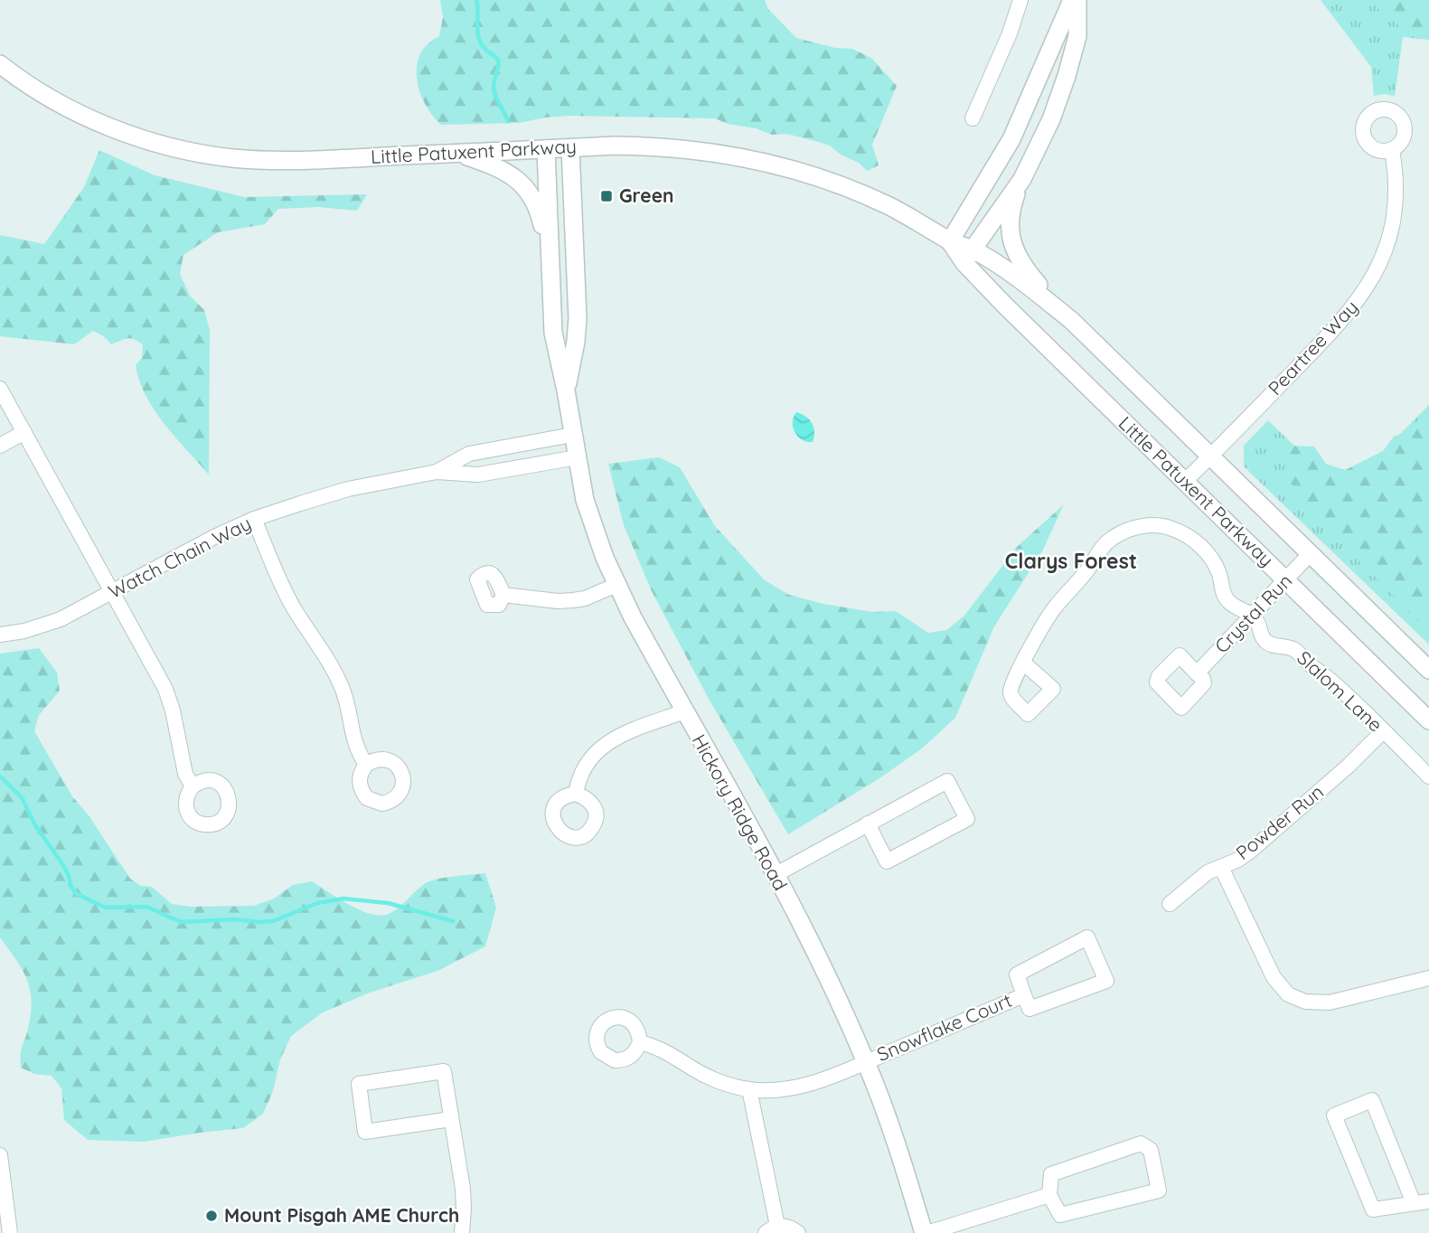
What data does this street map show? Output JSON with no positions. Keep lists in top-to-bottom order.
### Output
{
  "streets": {
    "street": [
      "Little Patuxent Parkway",
      "Peartree Way",
      "Watch Chain Way",
      "Crystal Run",
      "Slalom Lane",
      "Hickory Ridge Road",
      "Powder Run",
      "Snowflake Court"
    ]
  },
  "crossings": [
    ["Little Patuxent Parkway", "Peartree Way"],
    ["Little Patuxent Parkway", "Crystal Run"],
    ["Little Patuxent Parkway", "Hickory Ridge Road"],
    ["Watch Chain Way", "Hickory Ridge Road"],
    ["Crystal Run", "Slalom Lane"],
    ["Slalom Lane", "Powder Run"],
    ["Hickory Ridge Road", "Snowflake Court"]
  ],
  "districts": ["Clarys Forest"],
  "places": {
    "transit": ["Green"],
    "other": ["Mount Pisgah AME Church"]
  }
}
